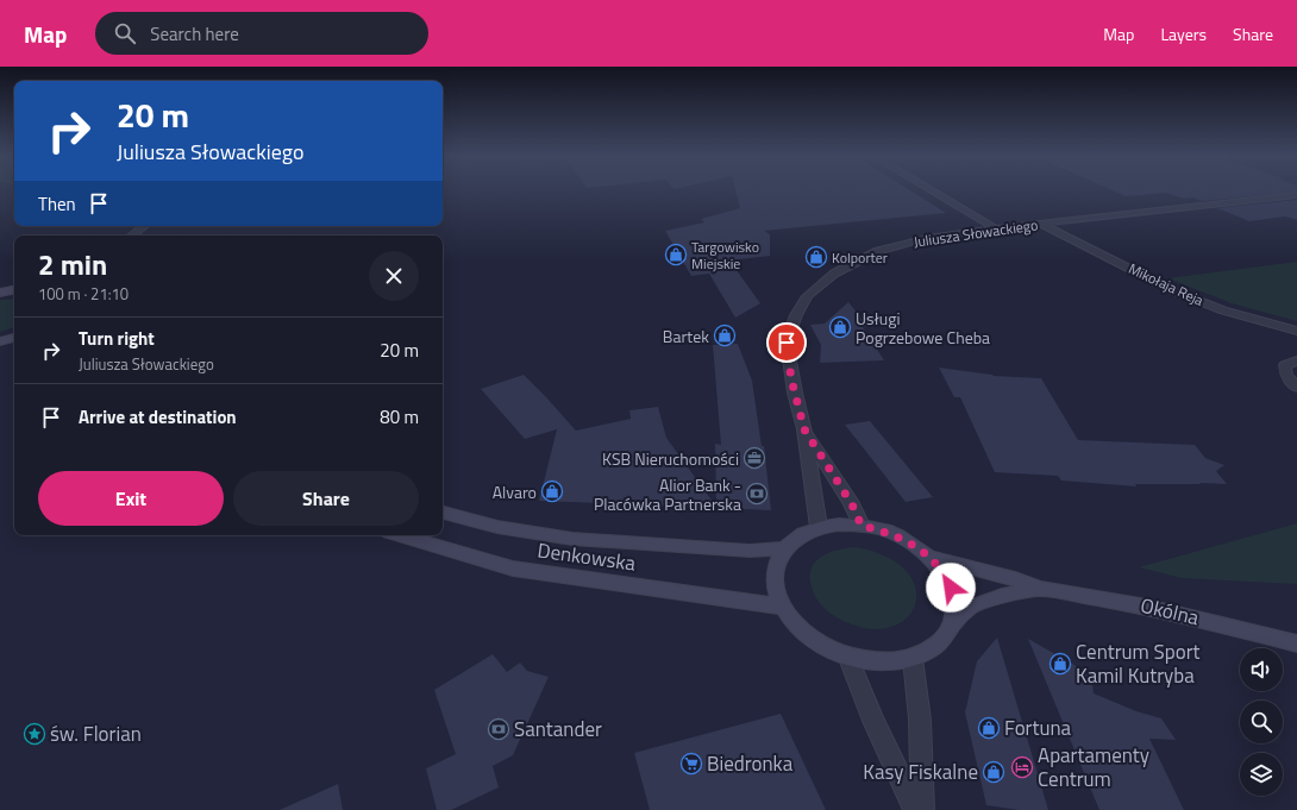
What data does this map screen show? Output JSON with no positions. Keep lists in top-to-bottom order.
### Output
{
  "streets": {
    "main road": ["Denkowska", "Okólna"],
    "street": ["Juliusza Słowackiego", "Mikołaja Reja"]
  },
  "crossings": [
    ["Juliusza Słowackiego", "Mikołaja Reja"],
    ["Juliusza Słowackiego", "Denkowska"],
    ["Juliusza Słowackiego", "Okólna"],
    ["Denkowska", "Okólna"]
  ],
  "places": {
    "shop": [
      "Targowisko Miejskie",
      "Kolporter",
      "Usługi Pogrzebowe Cheba",
      "Bartek",
      "Alvaro",
      "Centrum Sport Kamil Kutryba",
      "Fortuna",
      "Kasy Fiskalne"
    ],
    "office": ["KSB Nieruchomości"],
    "bank": ["Alior Bank - Placówka Partnerska", "Santander"],
    "place": ["św. Florian"],
    "supermarket": ["Biedronka"],
    "hotel": ["Apartamenty Centrum"]
  },
  "page": {
    "header": "Map",
    "search": "Search here",
    "nav": ["Map", "Layers", "Share"],
    "turn": ["20 m", "Juliusza Słowackiego"],
    "then": "Then",
    "heading": ["2 min", "100 m · 21:10"],
    "list": [
      {
        "name": "Turn right",
        "note": "Juliusza Słowackiego",
        "value": "20 m"
      },
      {
        "name": "Arrive at destination",
        "value": "80 m"
      }
    ],
    "buttons": ["Exit", "Share"]
  }
}
